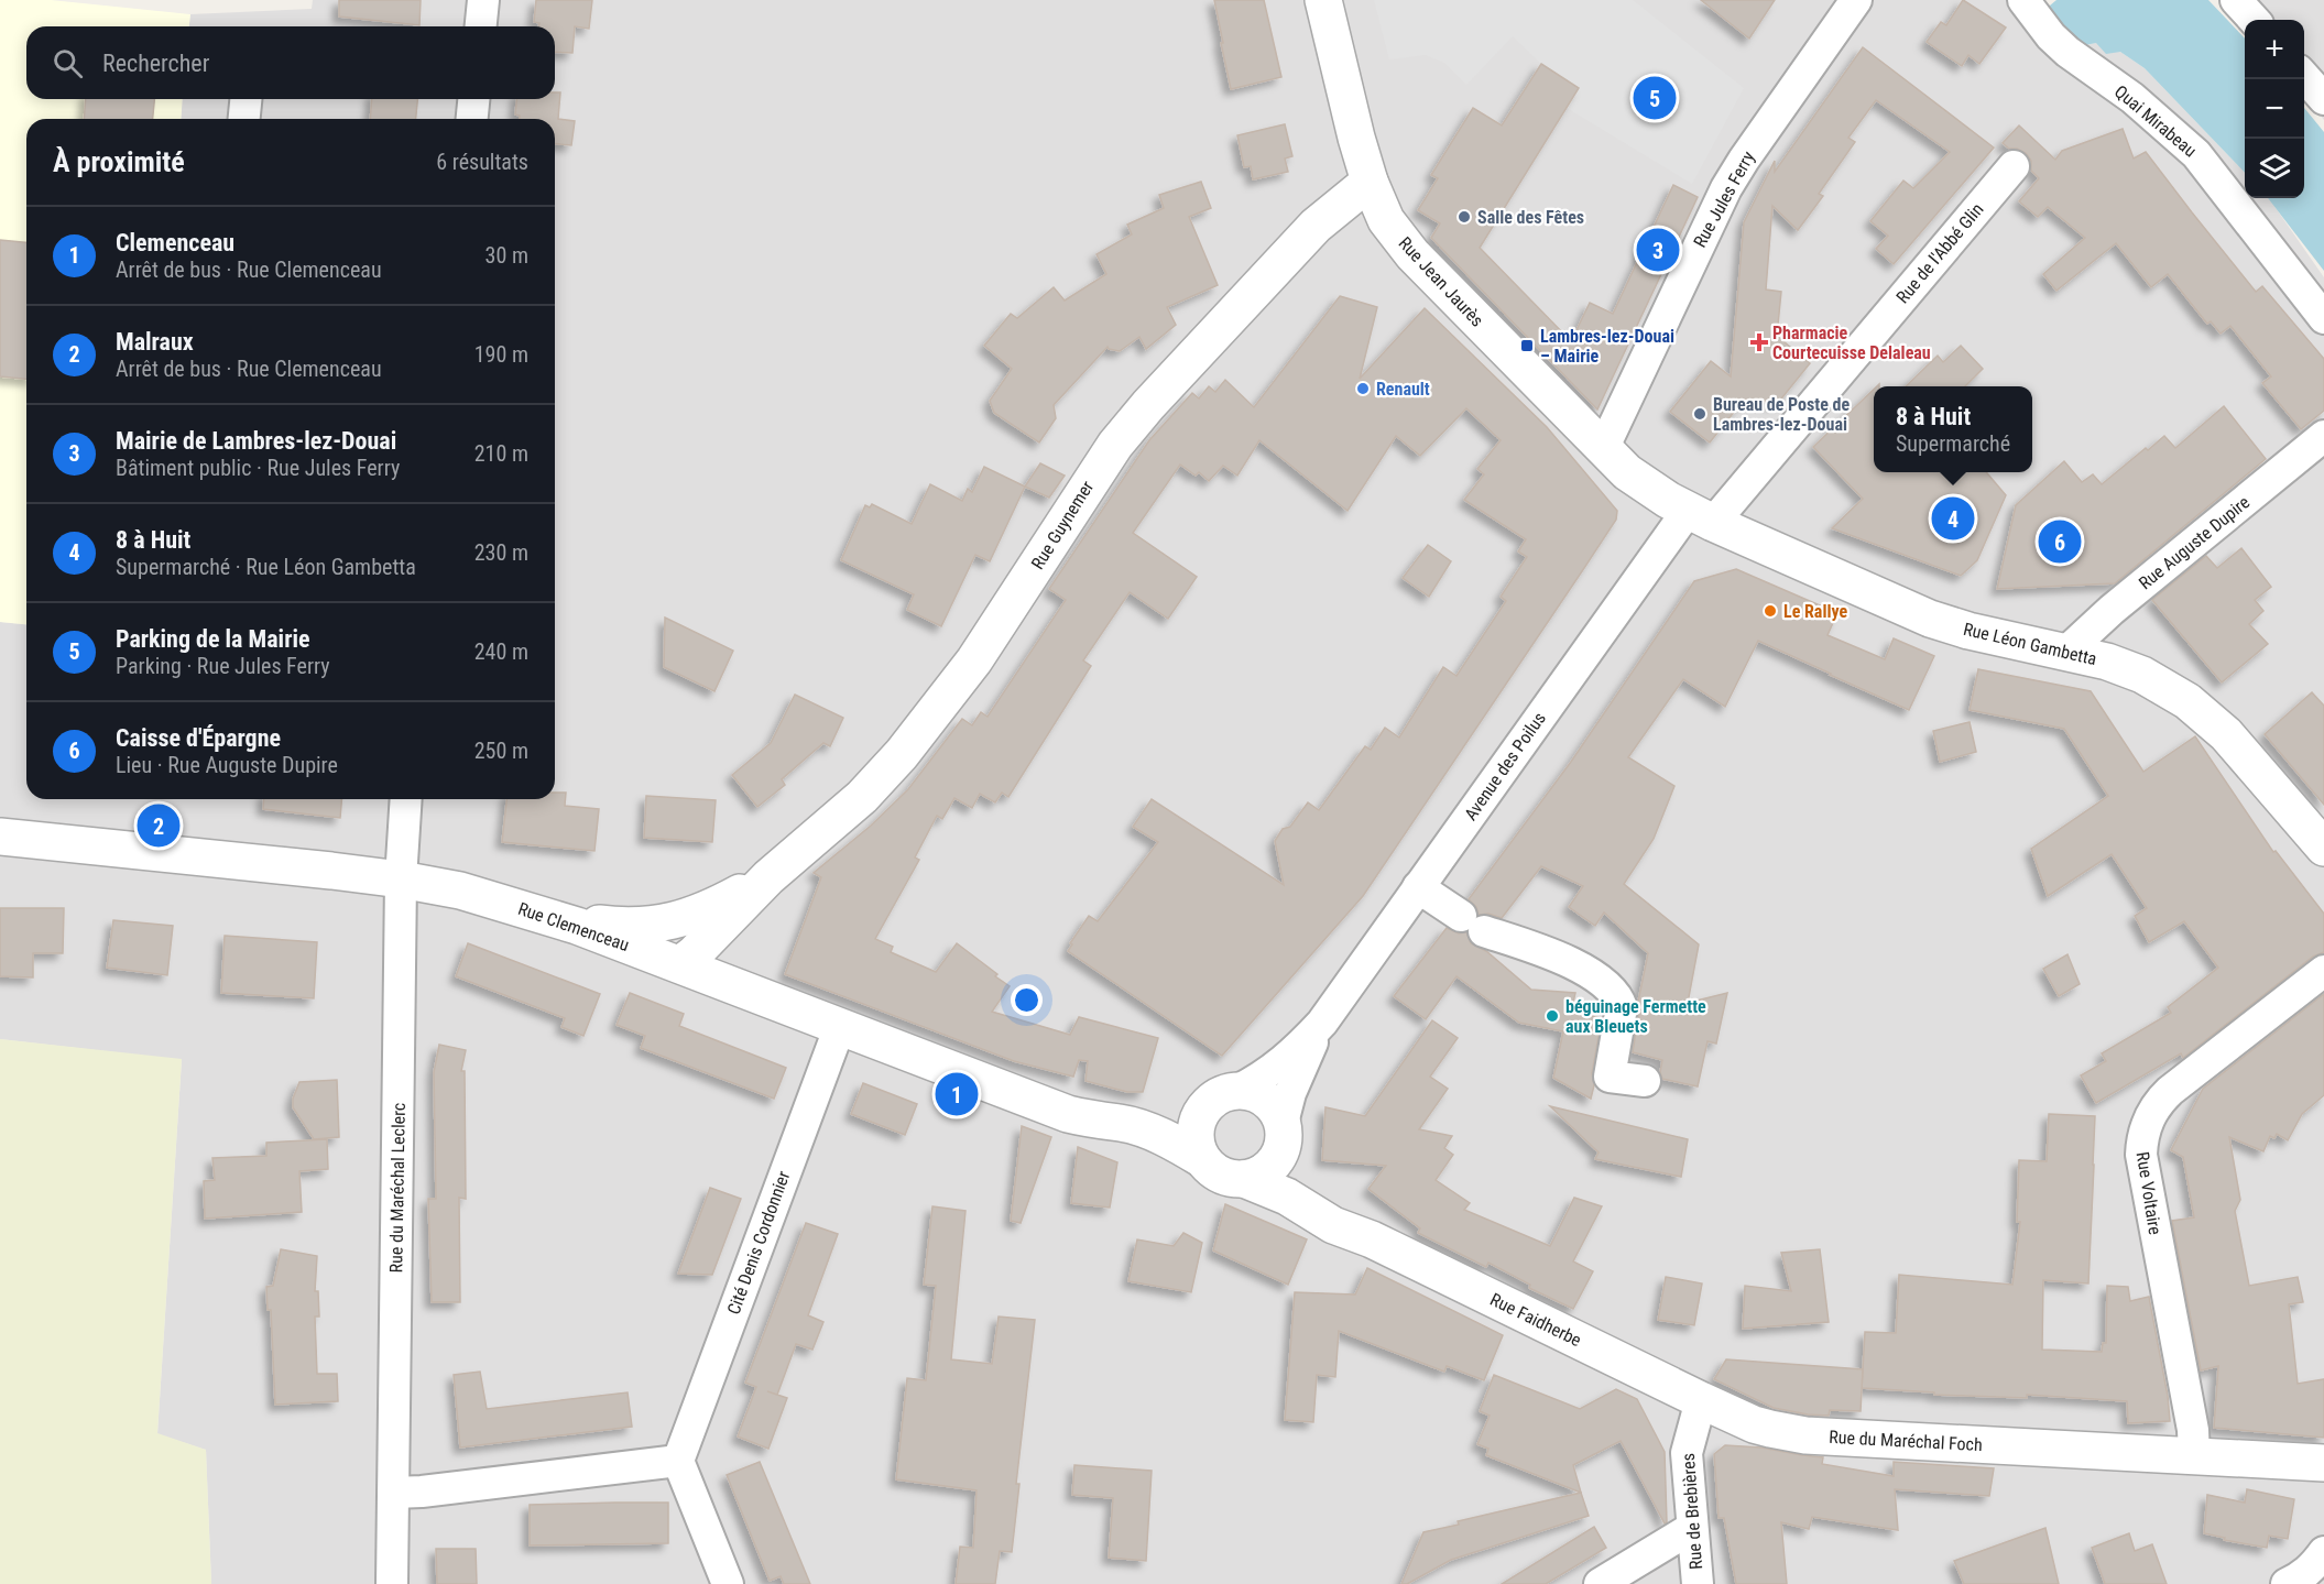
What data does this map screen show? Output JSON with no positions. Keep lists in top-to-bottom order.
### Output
{
  "streets": {
    "street": [
      "Quai Mirabeau",
      "Rue Jules Ferry",
      "Rue de l'Abbé Glin",
      "Rue Jean Jaurès",
      "Rue Guynemer",
      "Rue Auguste Dupire",
      "Rue Léon Gambetta",
      "Avenue des Poilus",
      "Rue Clemenceau",
      "Rue du Maréchal Leclerc",
      "Rue Voltaire",
      "Cité Denis Cordonnier",
      "Rue Faidherbe",
      "Rue du Maréchal Foch",
      "Rue de Brebières"
    ]
  },
  "crossings": [
    ["Rue Jules Ferry", "Rue Jean Jaurès"],
    ["Rue de l'Abbé Glin", "Rue Jean Jaurès"],
    ["Rue de l'Abbé Glin", "Rue Léon Gambetta"],
    ["Rue de l'Abbé Glin", "Avenue des Poilus"],
    ["Rue Jean Jaurès", "Rue Guynemer"],
    ["Rue Jean Jaurès", "Rue Léon Gambetta"],
    ["Rue Jean Jaurès", "Avenue des Poilus"],
    ["Rue Guynemer", "Rue Clemenceau"],
    ["Rue Auguste Dupire", "Rue Léon Gambetta"],
    ["Rue Léon Gambetta", "Avenue des Poilus"],
    ["Avenue des Poilus", "Rue Clemenceau"],
    ["Avenue des Poilus", "Rue Faidherbe"],
    ["Rue Clemenceau", "Rue du Maréchal Leclerc"],
    ["Rue Clemenceau", "Cité Denis Cordonnier"],
    ["Rue Clemenceau", "Rue Faidherbe"],
    ["Rue Voltaire", "Rue du Maréchal Foch"],
    ["Rue Faidherbe", "Rue du Maréchal Foch"],
    ["Rue Faidherbe", "Rue de Brebières"],
    ["Rue du Maréchal Foch", "Rue de Brebières"]
  ],
  "places": {
    "other": [
      "Salle des Fêtes",
      "Renault",
      "Bureau de Poste de Lambres-lez-Douai",
      "Le Rallye",
      "béguinage Fermette aux Bleuets"
    ],
    "health": ["Pharmacie Courtecuisse Delaleau"],
    "transit": ["Lambres-lez-Douai – Mairie"]
  },
  "page": {
    "map_buttons": ["+", "−"],
    "search": "Rechercher",
    "pins": [
      "5",
      "3",
      "4",
      "6",
      "2",
      "1"
    ],
    "heading": ["À proximité", "6 résultats"],
    "list": [
      {
        "mark": "1",
        "name": "Clemenceau",
        "note": "Arrêt de bus · Rue Clemenceau",
        "value": "30 m"
      },
      {
        "mark": "2",
        "name": "Malraux",
        "note": "Arrêt de bus · Rue Clemenceau",
        "value": "190 m"
      },
      {
        "mark": "3",
        "name": "Mairie de Lambres-lez-Douai",
        "note": "Bâtiment public · Rue Jules Ferry",
        "value": "210 m"
      },
      {
        "mark": "4",
        "name": "8 à Huit",
        "note": "Supermarché · Rue Léon Gambetta",
        "value": "230 m"
      },
      {
        "mark": "5",
        "name": "Parking de la Mairie",
        "note": "Parking · Rue Jules Ferry",
        "value": "240 m"
      },
      {
        "mark": "6",
        "name": "Caisse d'Épargne",
        "note": "Lieu · Rue Auguste Dupire",
        "value": "250 m"
      }
    ],
    "popup": ["8 à Huit", "Supermarché"]
  }
}
